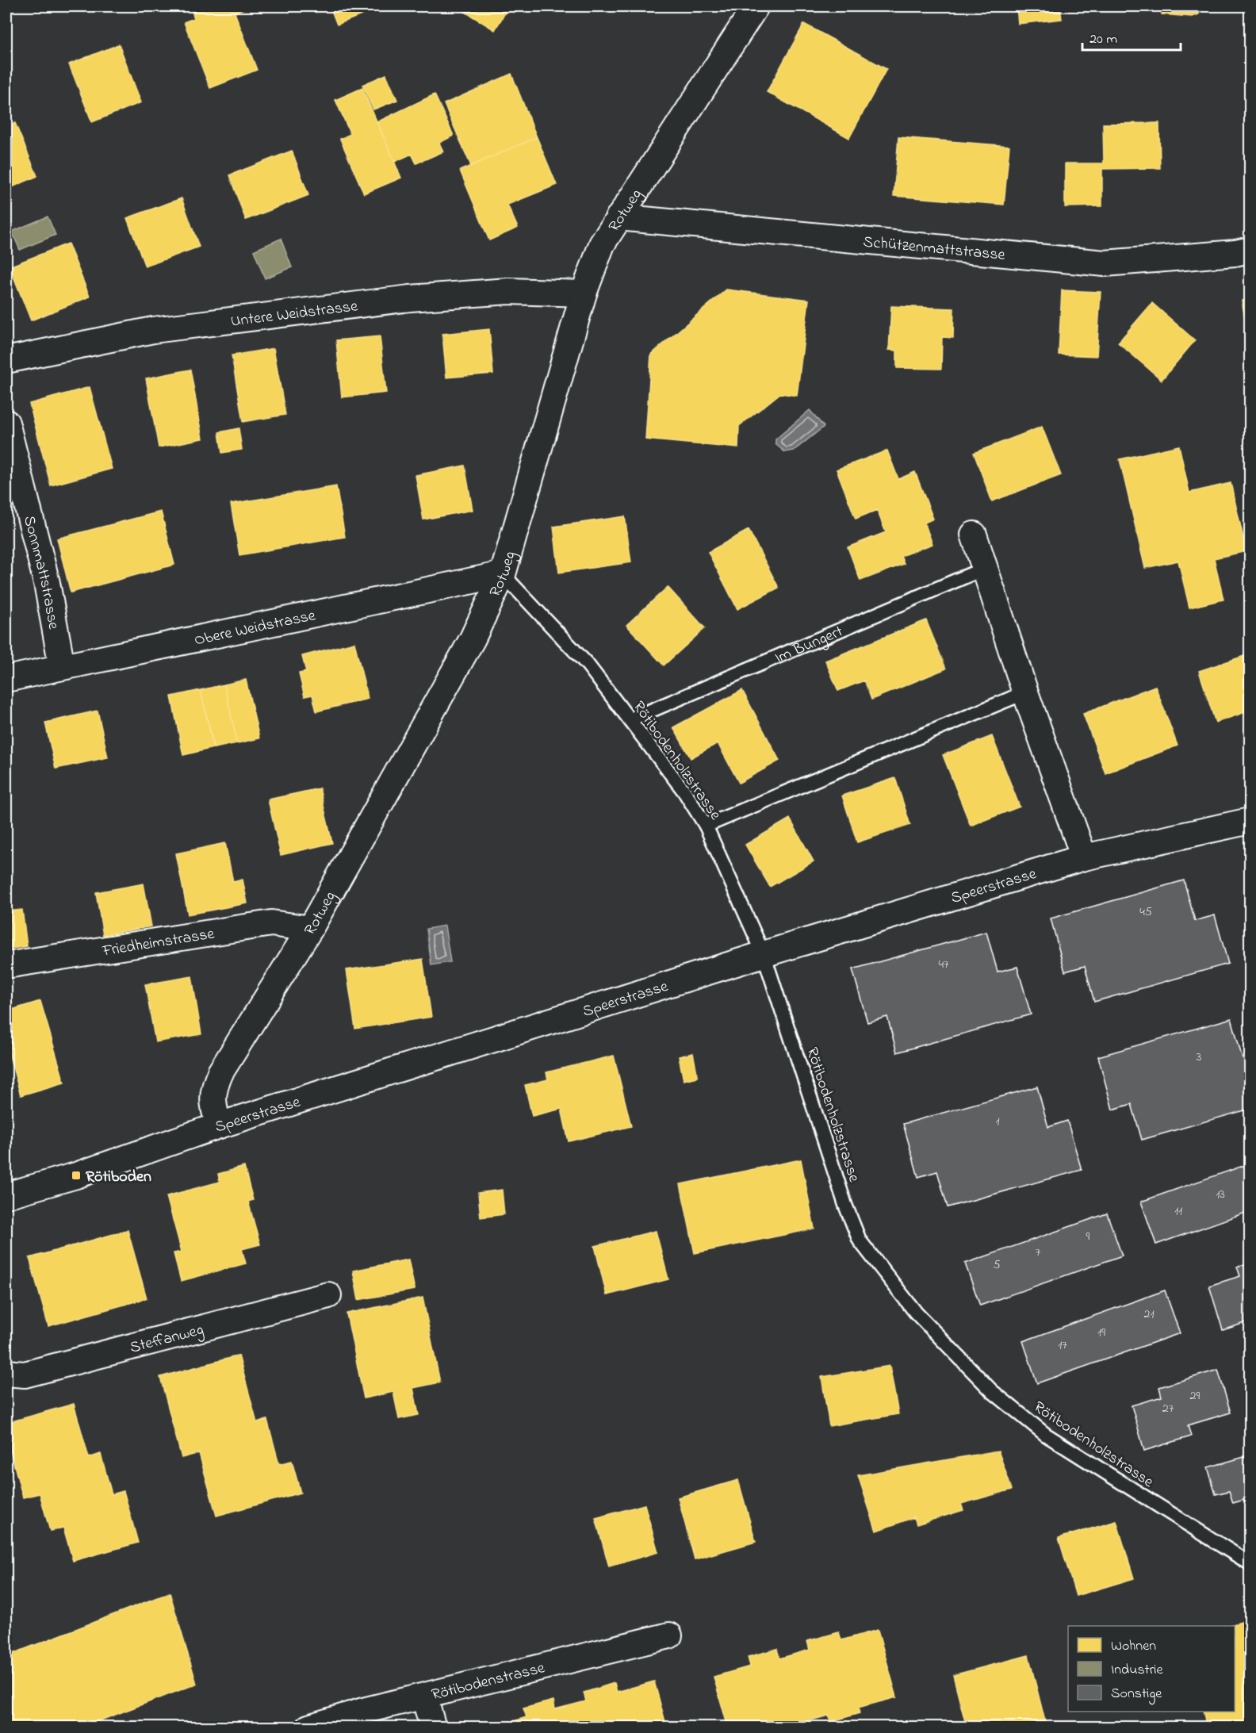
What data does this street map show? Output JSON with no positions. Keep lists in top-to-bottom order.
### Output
{
  "streets": {
    "street": [
      "Rotweg",
      "Schützenmattstrasse",
      "Untere Weidstrasse",
      "Sonnmattstrasse",
      "Obere Weidstrasse",
      "Speerstrasse",
      "Friedheimstrasse",
      "Steffanweg",
      "Rötibodenstrasse"
    ],
    "lane": ["Im Bungert", "Rötibodenholzstrasse"]
  },
  "crossings": [
    ["Rotweg", "Schützenmattstrasse"],
    ["Rotweg", "Untere Weidstrasse"],
    ["Rotweg", "Obere Weidstrasse"],
    ["Rotweg", "Rötibodenholzstrasse"],
    ["Rotweg", "Speerstrasse"],
    ["Rotweg", "Friedheimstrasse"],
    ["Sonnmattstrasse", "Obere Weidstrasse"],
    ["Obere Weidstrasse", "Rötibodenholzstrasse"],
    ["Im Bungert", "Rötibodenholzstrasse"],
    ["Rötibodenholzstrasse", "Speerstrasse"]
  ],
  "places": {
    "transit": ["Rötiboden"]
  },
  "house_numbers": [
    "45",
    "47",
    "3",
    "1",
    "13",
    "11",
    "9",
    "7",
    "5",
    "21",
    "19",
    "17",
    "29",
    "27"
  ],
  "legend": ["Wohnen", "Industrie", "Sonstige"],
  "scale_bar": "20 m"
}
